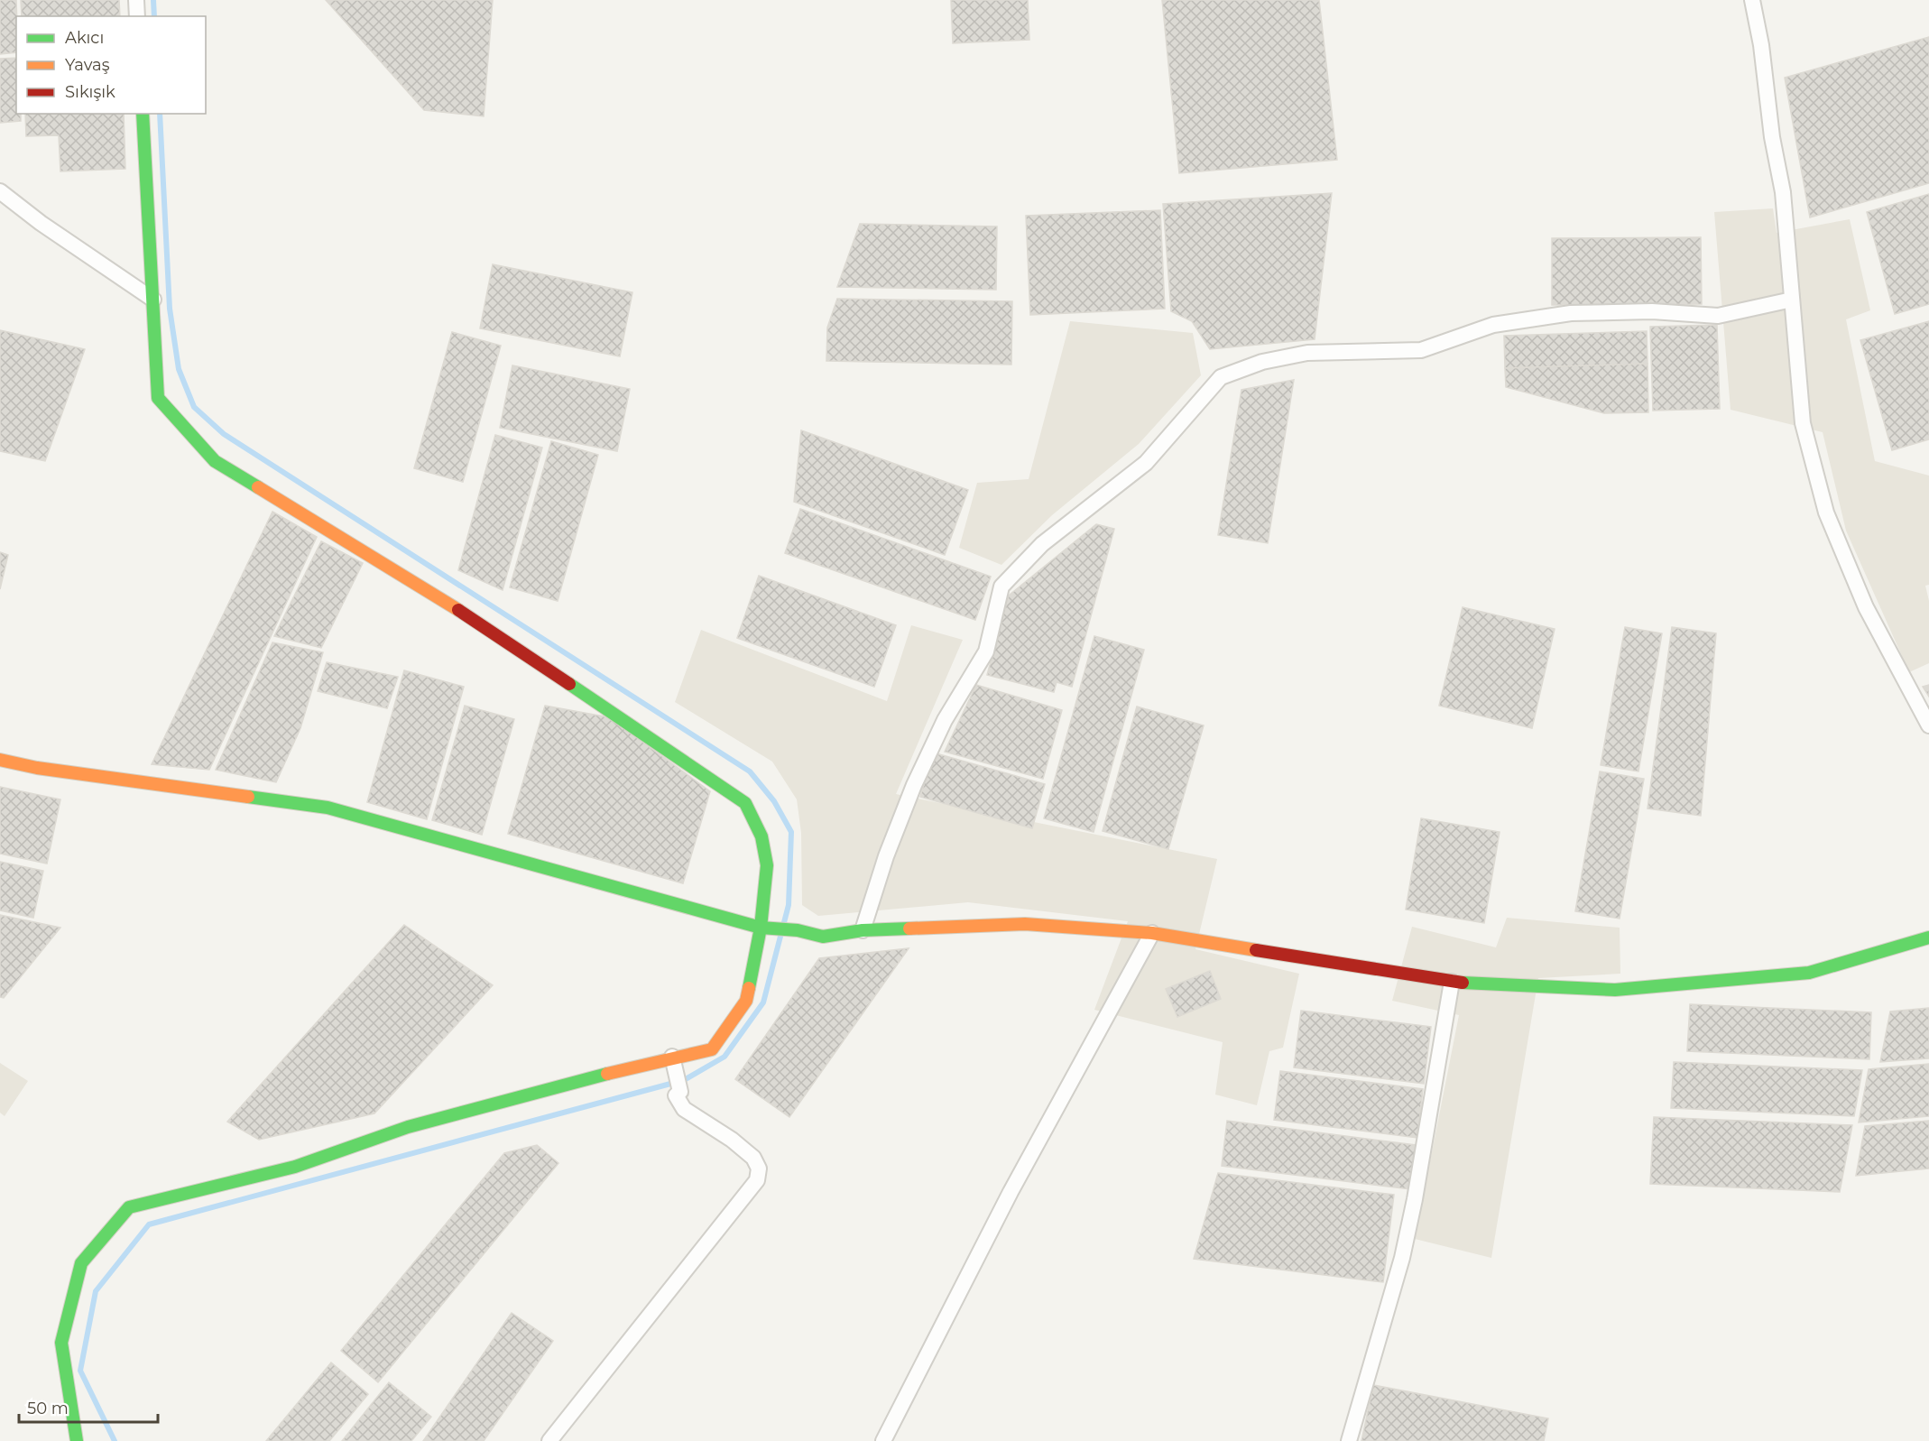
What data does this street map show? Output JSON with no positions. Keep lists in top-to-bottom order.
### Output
{
  "legend": ["Akıcı", "Yavaş", "Sıkışık"],
  "scale_bar": "50 m"
}
